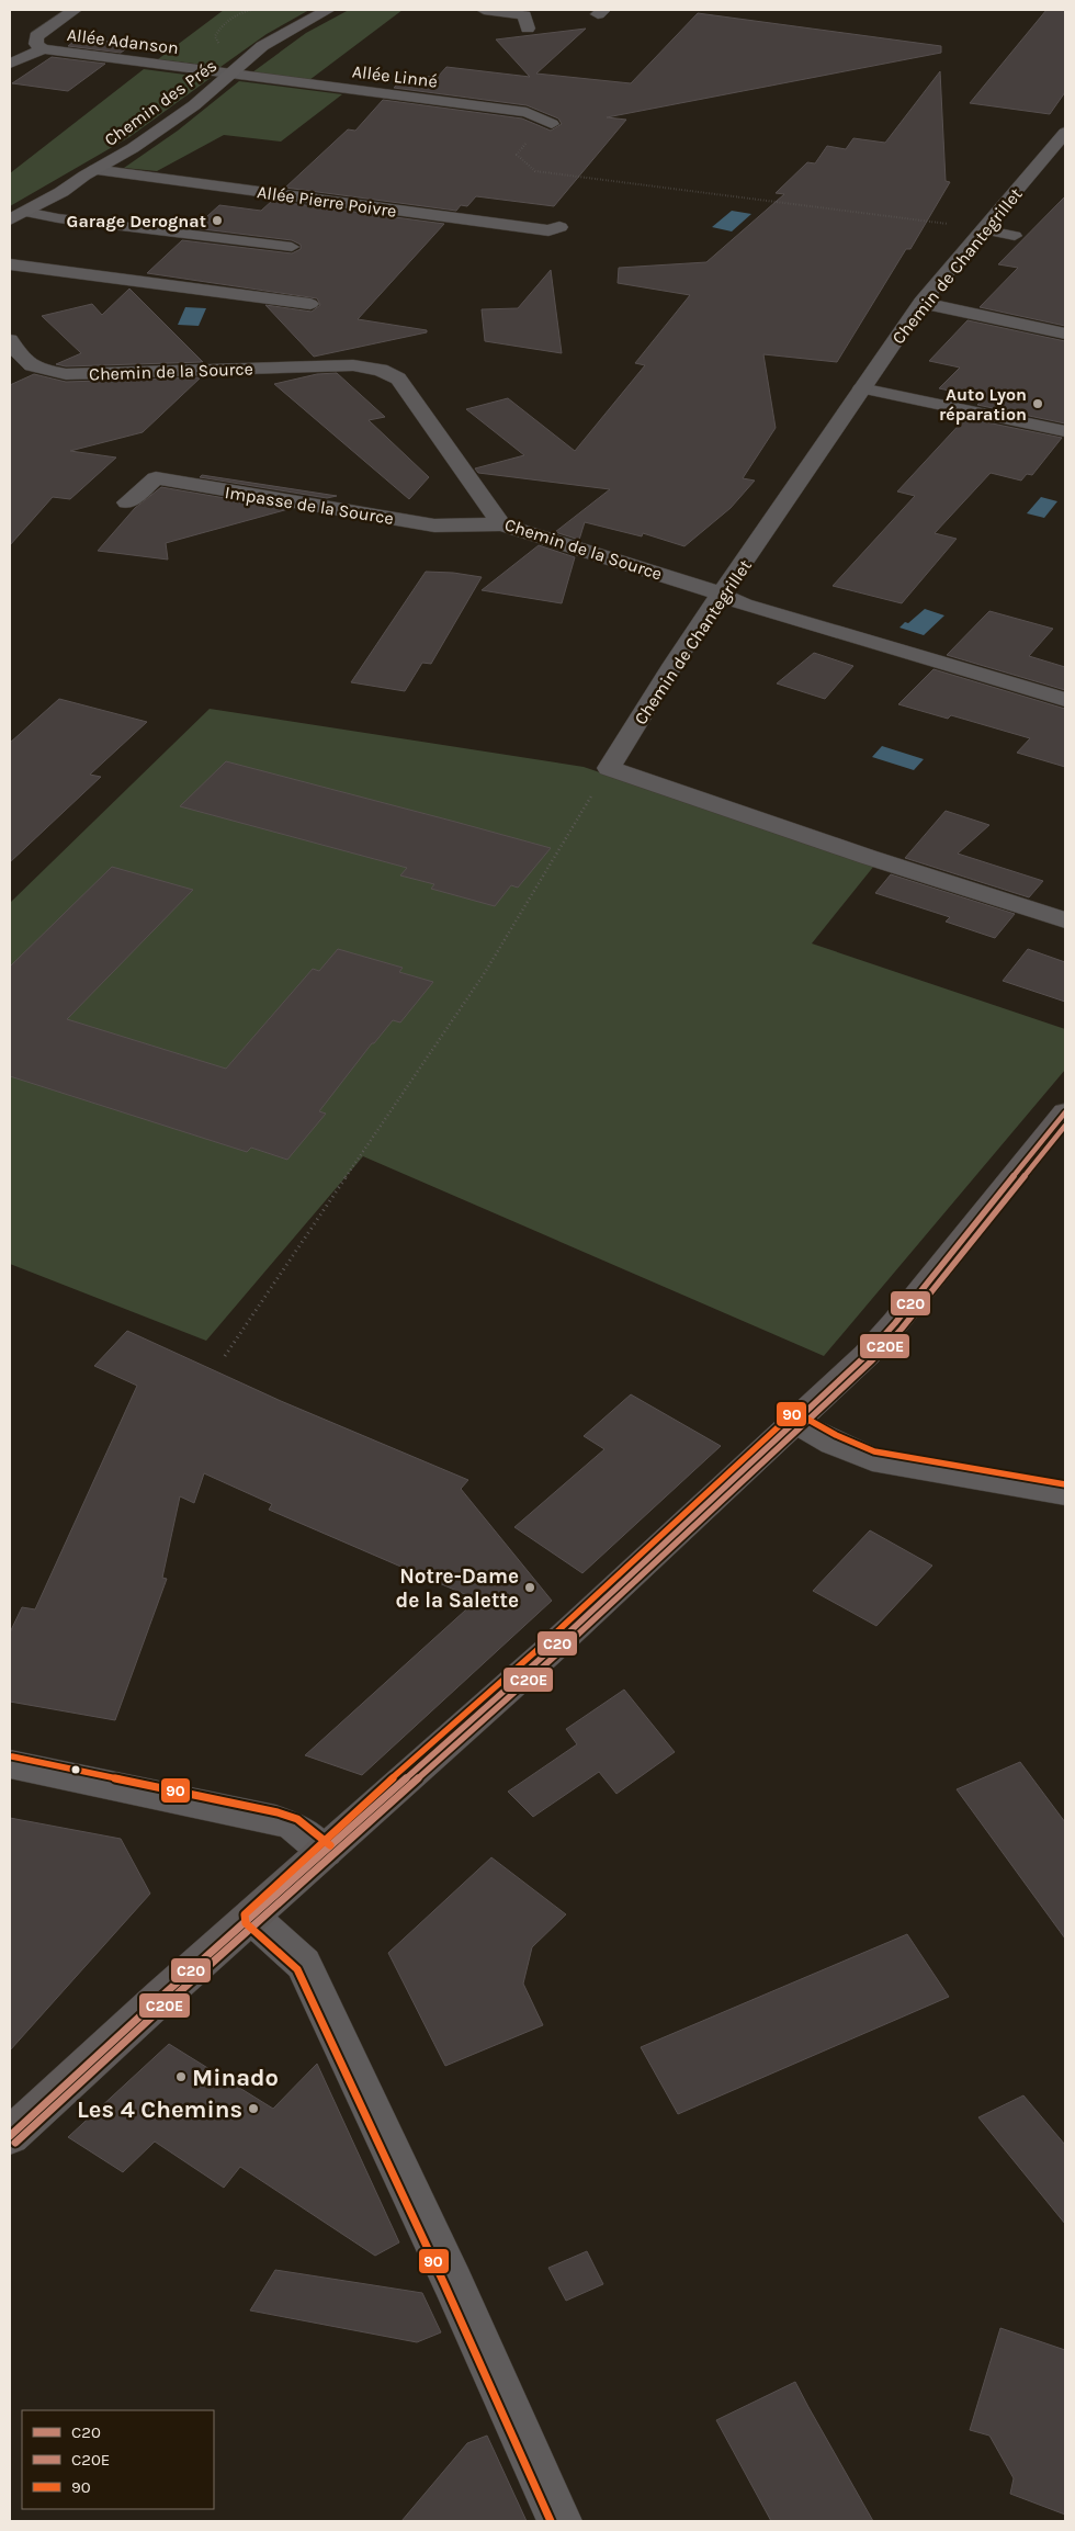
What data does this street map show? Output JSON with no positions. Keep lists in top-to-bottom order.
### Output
{
  "streets": {
    "street": [
      "Allée Adanson",
      "Allée Linné",
      "Chemin des Prés",
      "Allée Pierre Poivre",
      "Chemin de Chantegrillet",
      "Chemin de la Source",
      "Impasse de la Source"
    ]
  },
  "crossings": [
    ["Allée Adanson", "Allée Linné"],
    ["Allée Adanson", "Chemin des Prés"],
    ["Allée Linné", "Chemin des Prés"],
    ["Chemin des Prés", "Allée Pierre Poivre"],
    ["Chemin de Chantegrillet", "Chemin de la Source"],
    ["Chemin de la Source", "Impasse de la Source"]
  ],
  "places": [
    "Garage Derognat",
    "Auto Lyon réparation",
    "Notre-Dame de la Salette",
    "Minado",
    "Les 4 Chemins"
  ],
  "lines": ["transit line C20", "transit line C20E", "transit line 90"],
  "legend": ["C20", "C20E", "90"]
}
